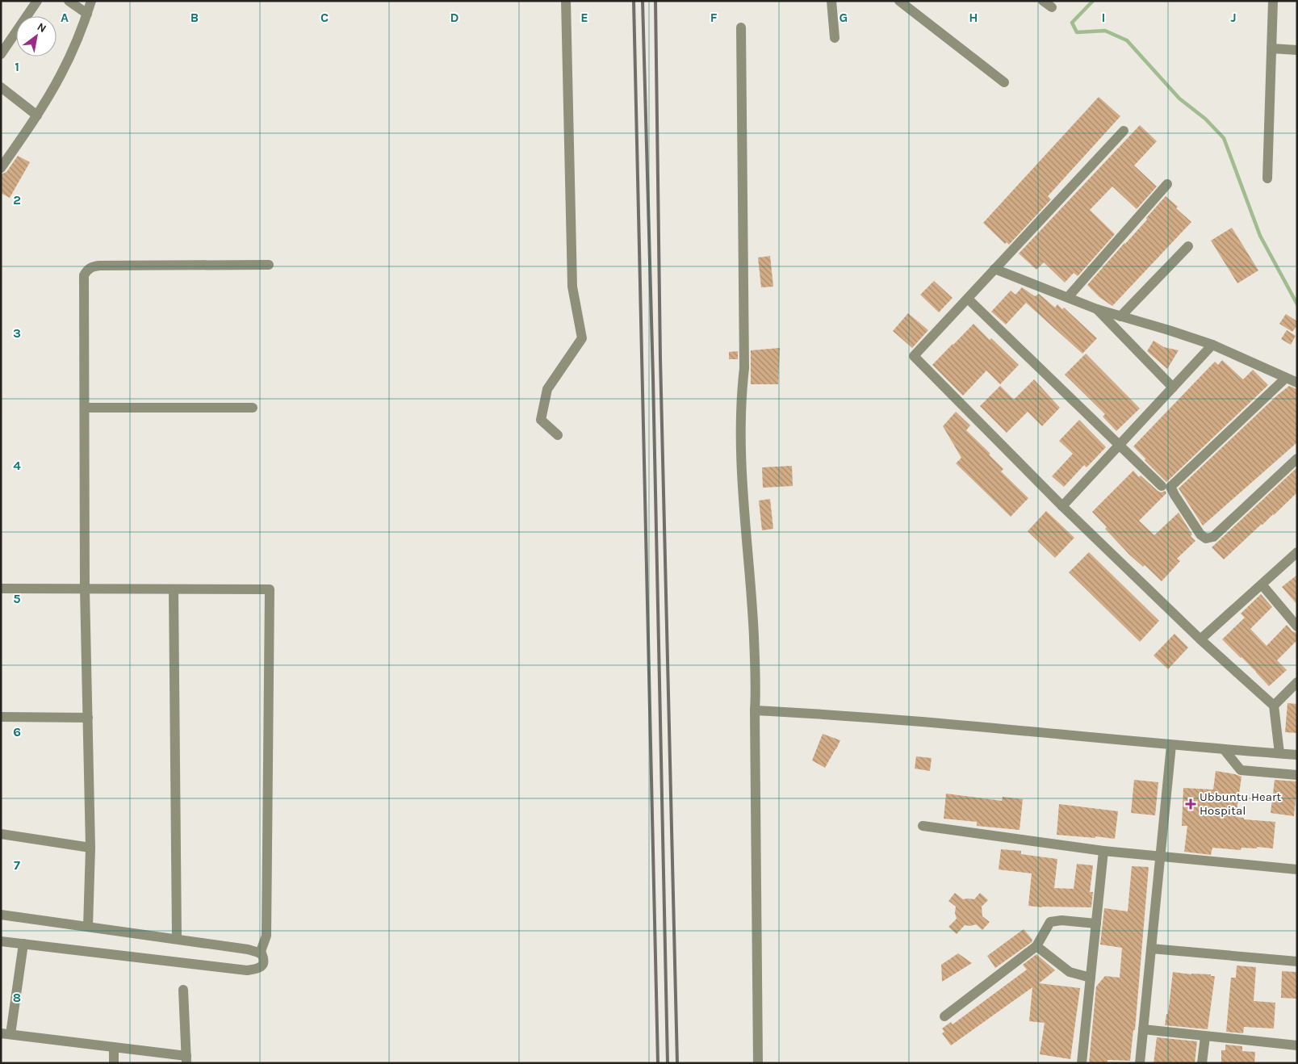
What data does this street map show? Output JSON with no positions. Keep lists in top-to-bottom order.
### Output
{
  "places": {
    "health": ["Ubbuntu Heart Hospital"]
  },
  "north": "top right",
  "grid": {
    "columns": [
      "A",
      "B",
      "C",
      "D",
      "E",
      "F",
      "G",
      "H",
      "I",
      "J"
    ],
    "rows": [
      "1",
      "2",
      "3",
      "4",
      "5",
      "6",
      "7",
      "8"
    ]
  }
}
